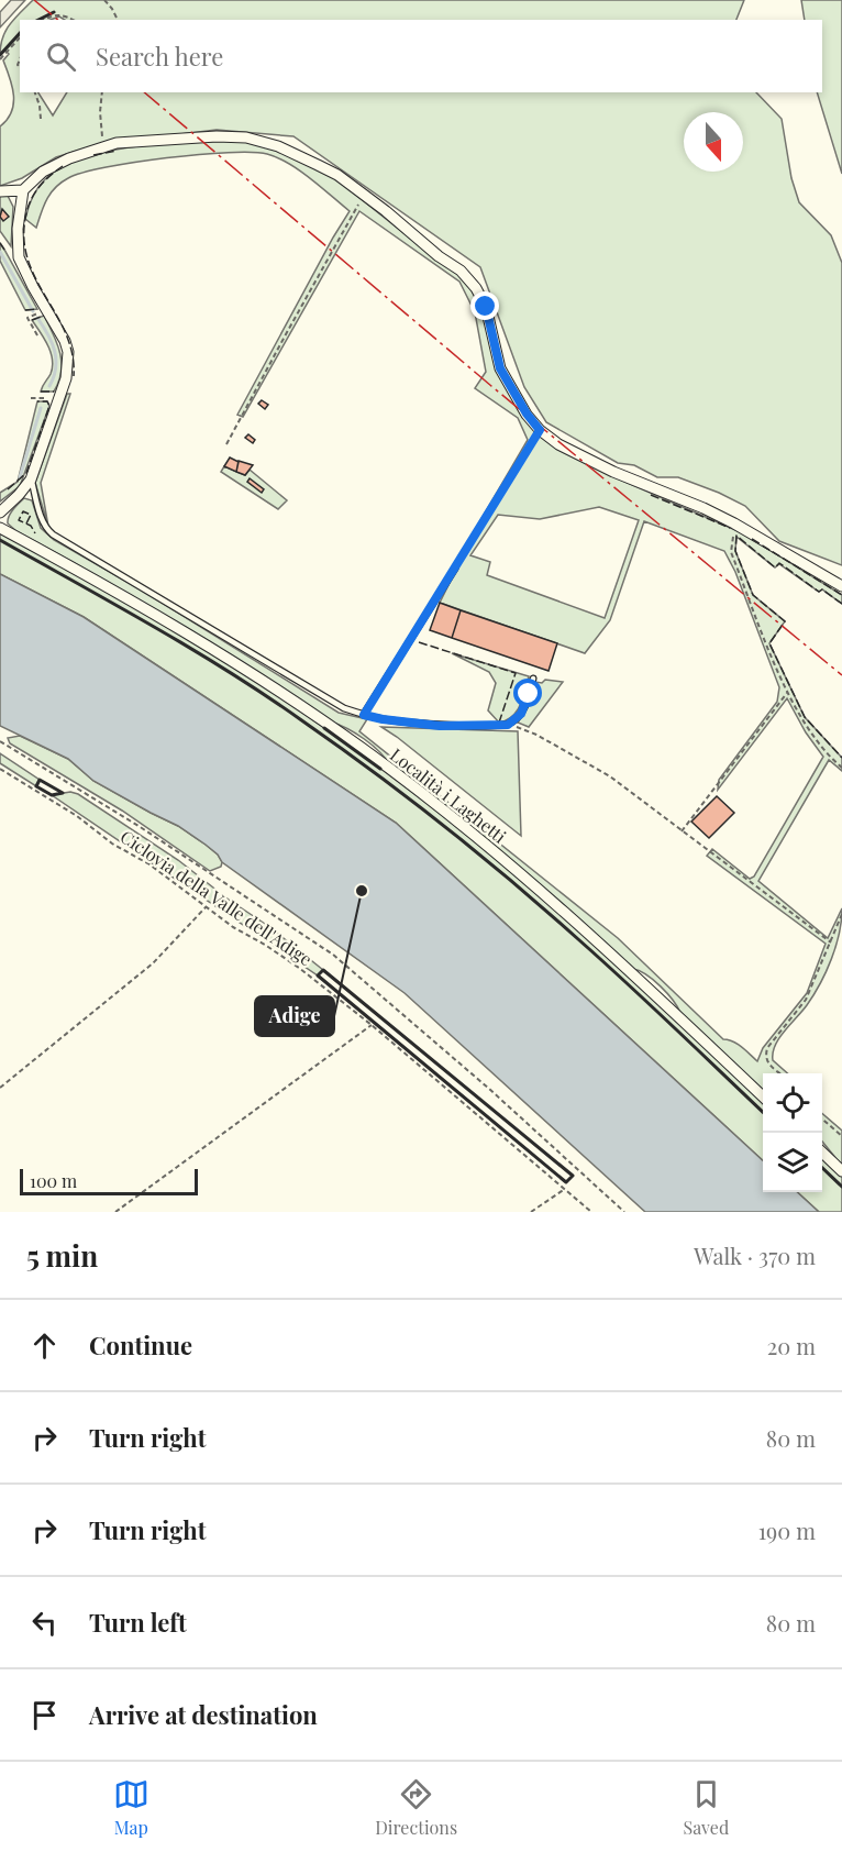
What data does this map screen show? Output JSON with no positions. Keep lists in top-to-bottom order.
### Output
{
  "streets": {
    "street": ["Località i Laghetti"],
    "path": ["Ciclovia della Valle dell'Adige"]
  },
  "places": ["Adige"],
  "scale_bar": "100 m",
  "north": "bottom",
  "page": {
    "search": "Search here",
    "scale": "100 m",
    "heading": ["5 min", "Walk · 370 m"],
    "list": [
      ["Continue", "20 m"],
      ["Turn right", "80 m"],
      ["Turn right", "190 m"],
      ["Turn left", "80 m"],
      "Arrive at destination"
    ],
    "nav": ["Map", "Directions", "Saved"]
  }
}
